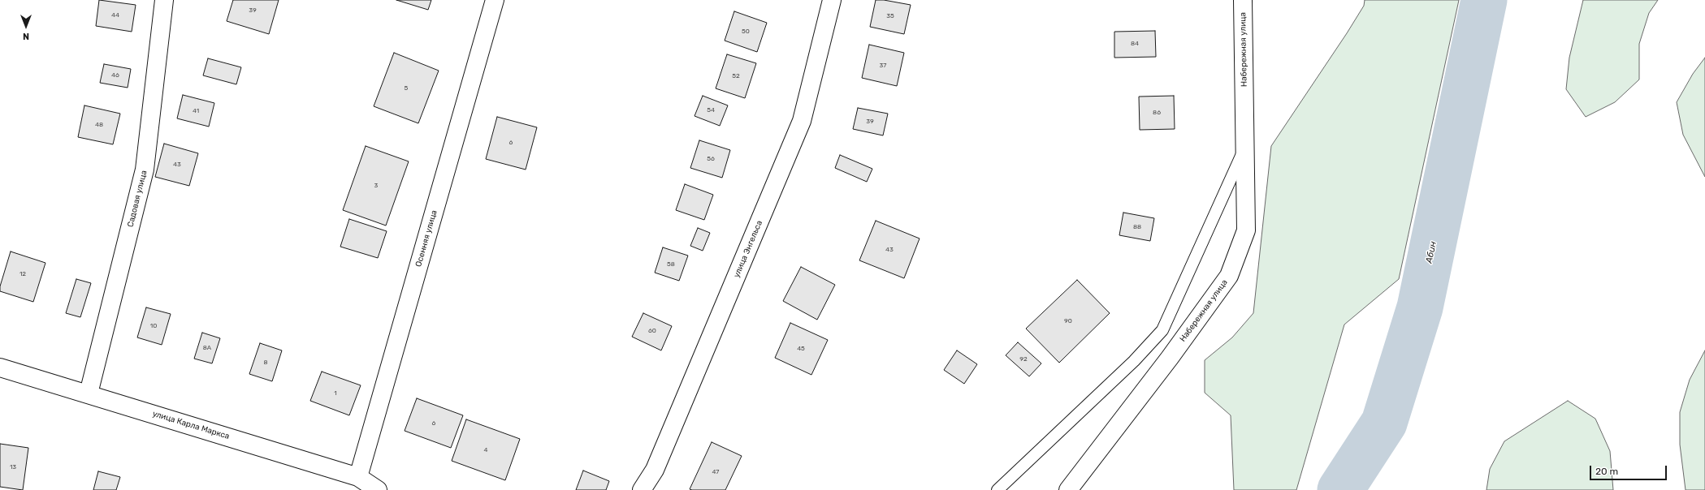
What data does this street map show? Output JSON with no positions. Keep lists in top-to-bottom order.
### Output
{
  "streets": {
    "street": [
      "Набережная улица",
      "Садовая улица",
      "Осенняя улица",
      "улица Энгельса",
      "улица Карла Маркса"
    ]
  },
  "crossings": [
    ["Садовая улица", "улица Карла Маркса"],
    ["Осенняя улица", "улица Карла Маркса"]
  ],
  "water": ["Абин"],
  "house_numbers": [
    "39",
    "44",
    "35",
    "50",
    "84",
    "37",
    "46",
    "52",
    "5",
    "54",
    "41",
    "86",
    "39",
    "48",
    "6",
    "56",
    "43",
    "3",
    "88",
    "43",
    "58",
    "12",
    "90",
    "10",
    "60",
    "8А",
    "45",
    "92",
    "8",
    "1",
    "6",
    "4",
    "13",
    "47"
  ],
  "scale_bar": "20 m",
  "north": "bottom"
}
